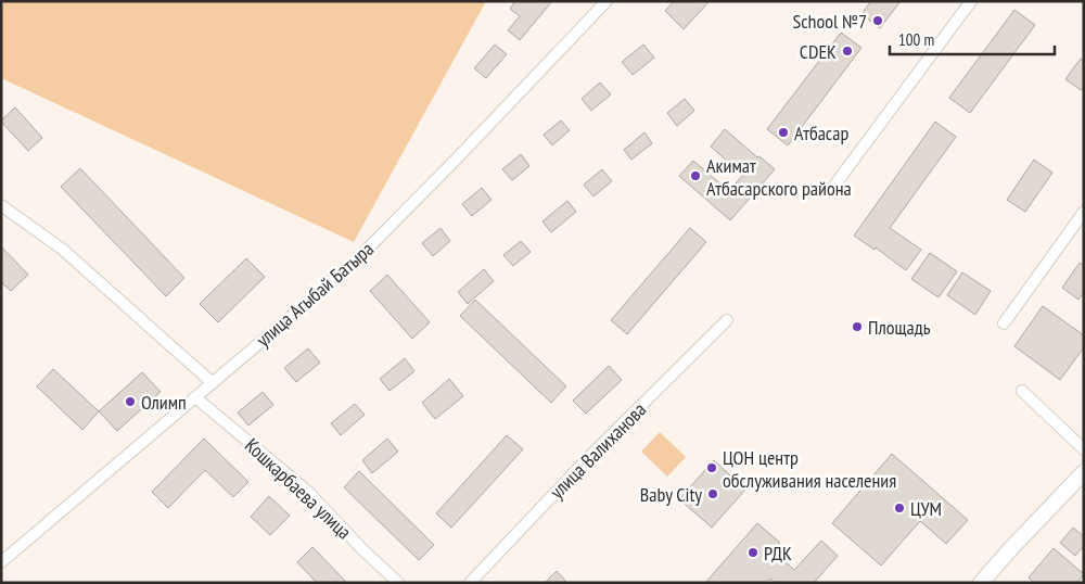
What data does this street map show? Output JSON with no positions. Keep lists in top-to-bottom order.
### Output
{
  "streets": {
    "street": ["улица Агыбай Батыра", "улица Валиханова", "Кошкарбаева улица"]
  },
  "crossings": [
    ["улица Агыбай Батыра", "Кошкарбаева улица"]
  ],
  "places": [
    "School №7",
    "CDEK",
    "Атбасар",
    "Акимат Атбасарского района",
    "Площадь",
    "Олимп",
    "ЦОН центр обслуживания населения",
    "Baby City",
    "ЦУМ",
    "РДК"
  ],
  "scale_bar": "100 m"
}
